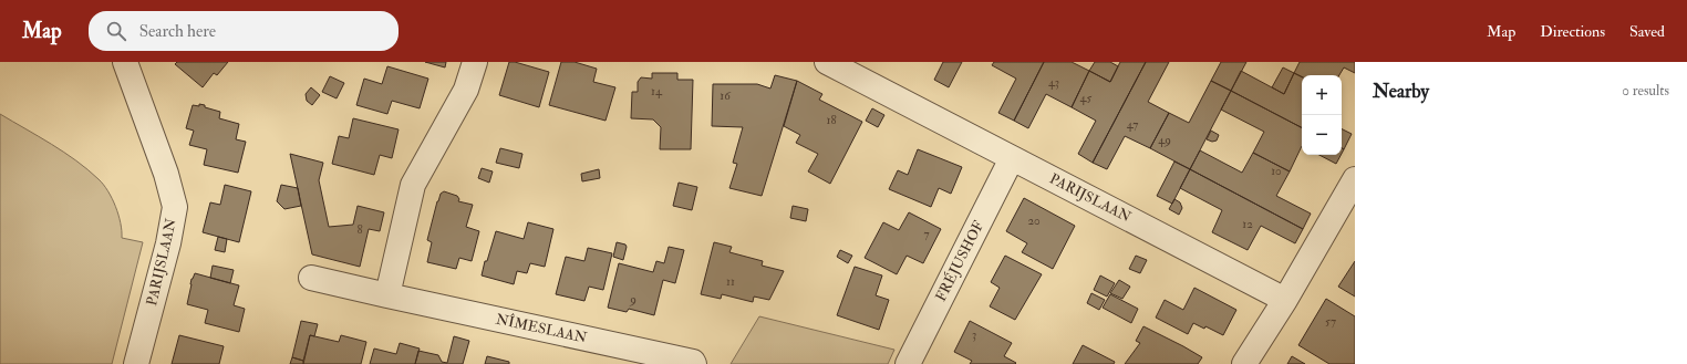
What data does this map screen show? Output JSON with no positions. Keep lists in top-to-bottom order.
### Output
{
  "streets": {
    "street": ["PARIJSLAAN", "FRÉJUSHOF", "NÎMESLAAN"]
  },
  "crossings": [
    ["PARIJSLAAN", "FRÉJUSHOF"]
  ],
  "house_numbers": [
    "43",
    "14",
    "16",
    "45",
    "18",
    "47",
    "49",
    "10",
    "20",
    "12",
    "8",
    "7",
    "11",
    "9",
    "57",
    "3"
  ],
  "page": {
    "header": "Map",
    "search": "Search here",
    "nav": ["Map", "Directions", "Saved"],
    "heading": ["Nearby", "0 results"],
    "map_buttons": ["+", "−"]
  }
}
